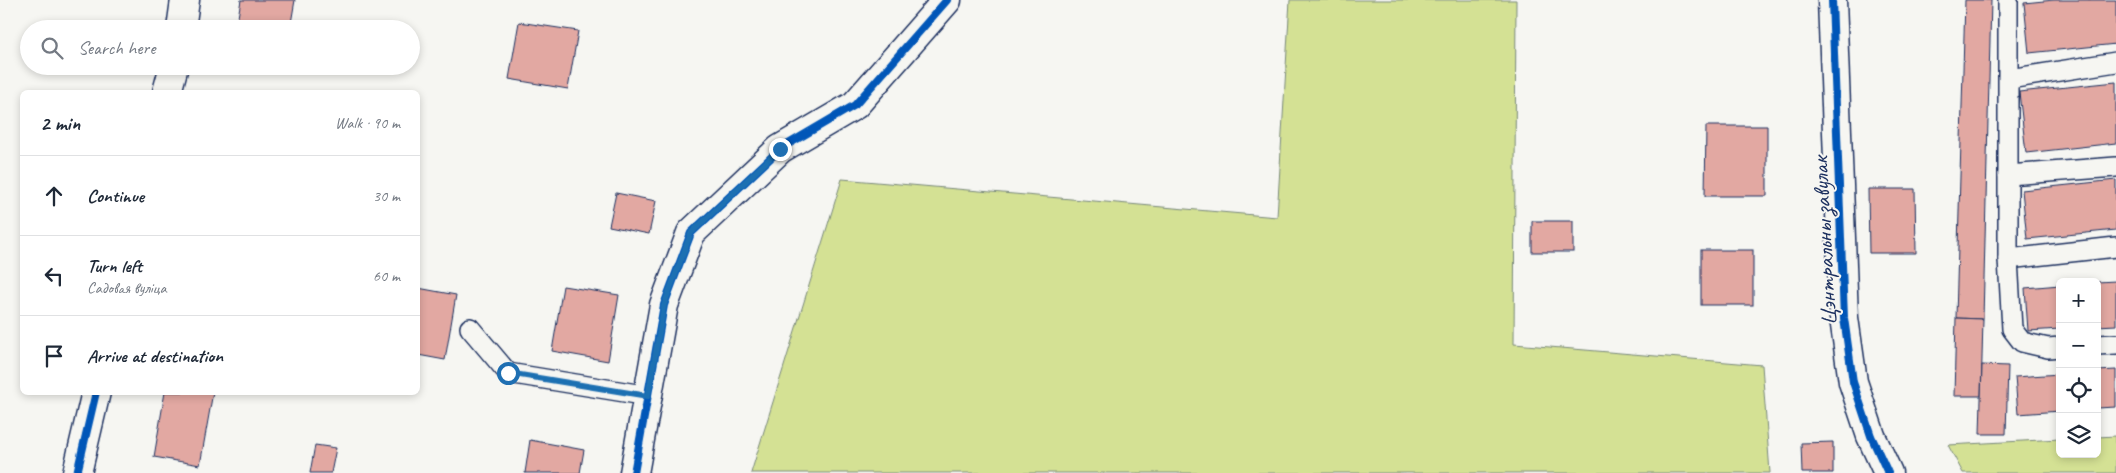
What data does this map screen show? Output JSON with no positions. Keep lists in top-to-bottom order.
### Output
{
  "streets": {
    "street": ["Цэнтральны завулак"]
  },
  "page": {
    "search": "Search here",
    "heading": ["2 min", "Walk · 90 m"],
    "list": [
      ["Continue", "30 m"],
      ["Turn left", "Садовая вуліца", "60 m"],
      "Arrive at destination"
    ],
    "map_buttons": ["+", "−"]
  }
}
